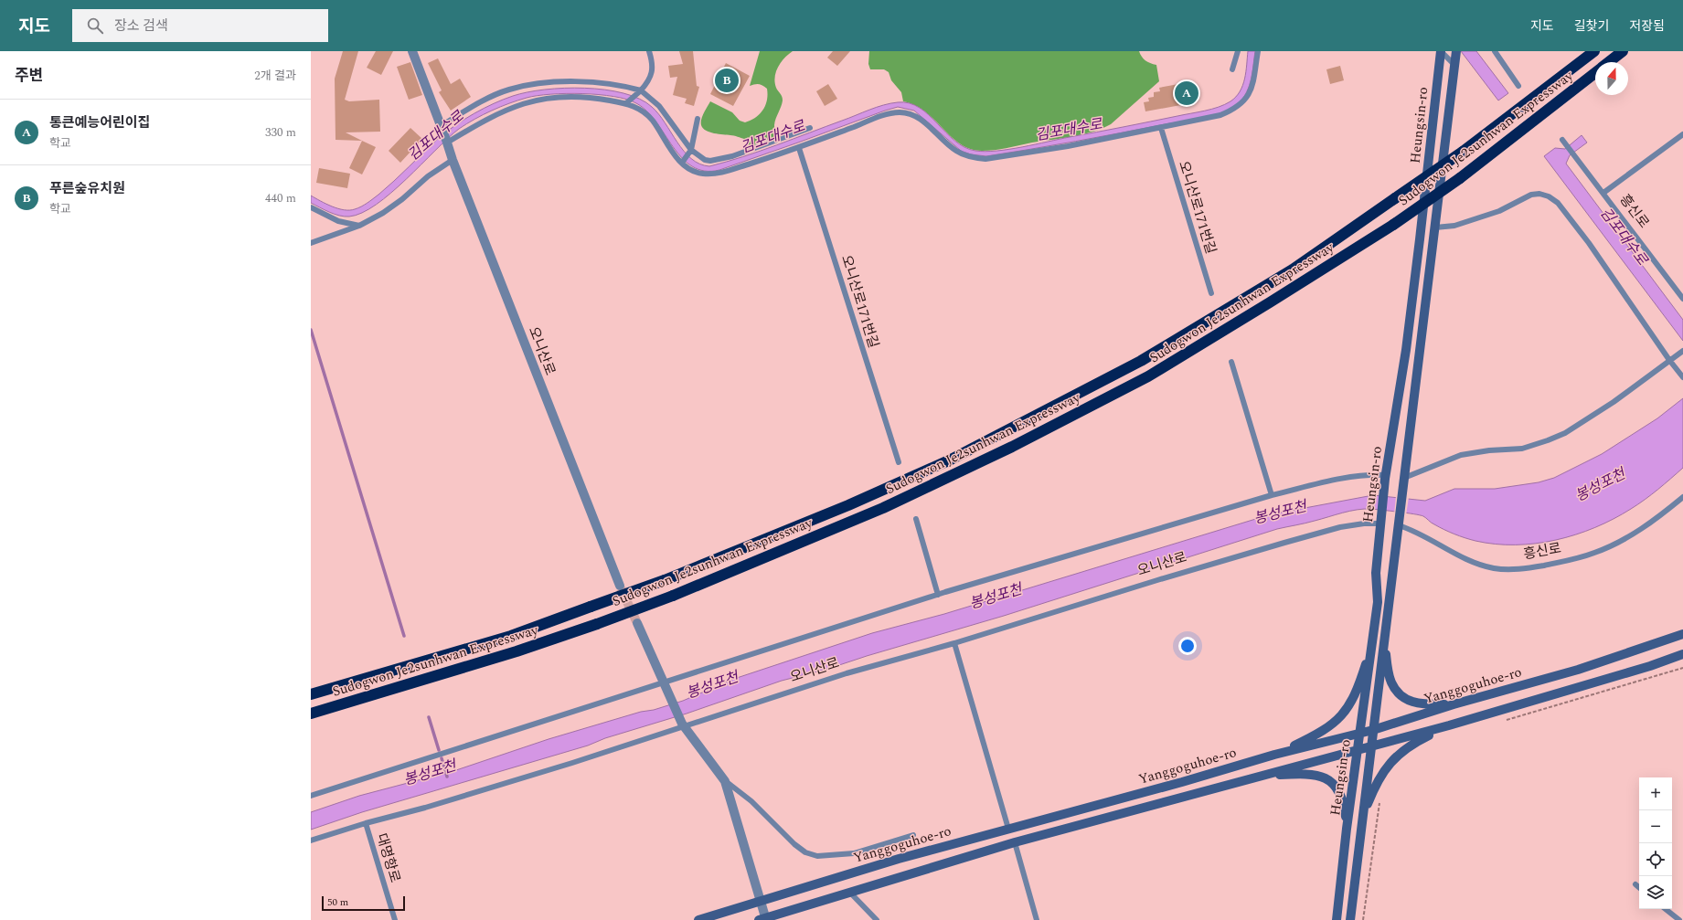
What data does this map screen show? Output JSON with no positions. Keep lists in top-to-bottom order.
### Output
{
  "streets": {
    "highway": ["Sudogwon Je2sunhwan Expressway"],
    "main road": ["Heungsin-ro", "Yanggoguhoe-ro"],
    "street": ["오니산로"],
    "lane": ["오니산로171번길", "흥신로", "대명항로"]
  },
  "crossings": [
    ["Heungsin-ro", "흥신로"],
    ["Heungsin-ro", "오니산로"],
    ["Heungsin-ro", "Yanggoguhoe-ro"],
    ["오니산로", "대명항로"]
  ],
  "water": ["김포대수로", "봉성포천"],
  "scale_bar": "50 m",
  "north": "top",
  "page": {
    "header": "지도",
    "search": "장소 검색",
    "nav": ["지도", "길찾기", "저장됨"],
    "heading": ["주변", "2개 결과"],
    "pins": ["B", "A"],
    "list": [
      {
        "mark": "A",
        "name": "통큰예능어린이집",
        "note": "학교",
        "value": "330 m"
      },
      {
        "mark": "B",
        "name": "푸른숲유치원",
        "note": "학교",
        "value": "440 m"
      }
    ],
    "map_buttons": ["+", "−"],
    "scale": "50 m"
  }
}
